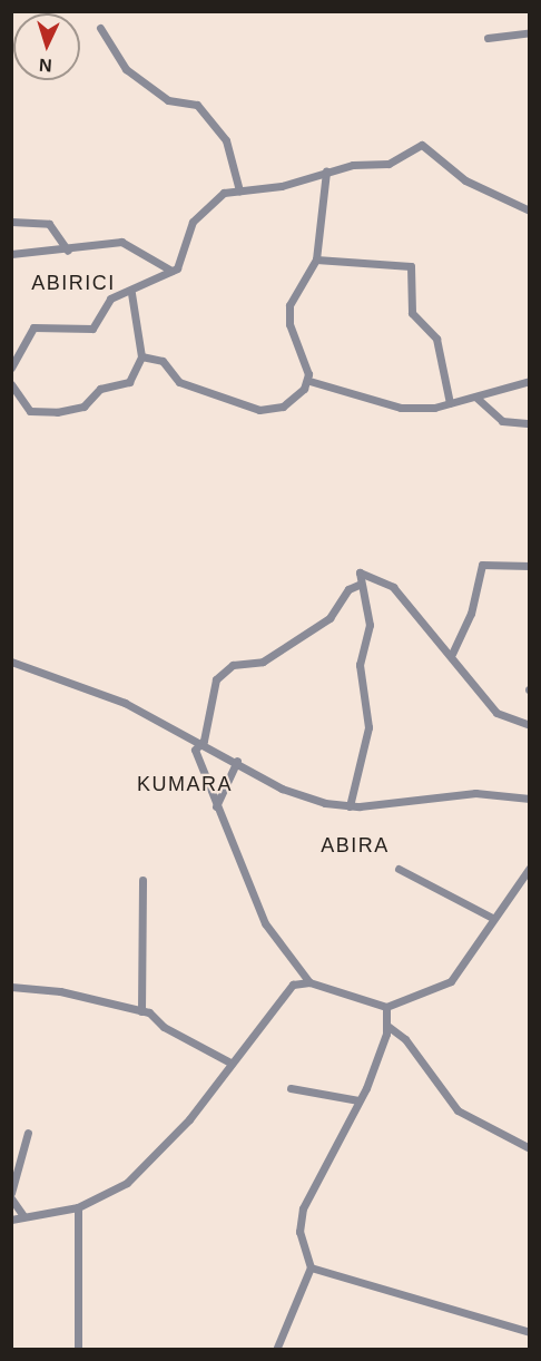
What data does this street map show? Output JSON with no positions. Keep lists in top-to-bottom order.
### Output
{
  "districts": ["ABIRICI", "KUMARA", "ABIRA"],
  "north": "bottom"
}
